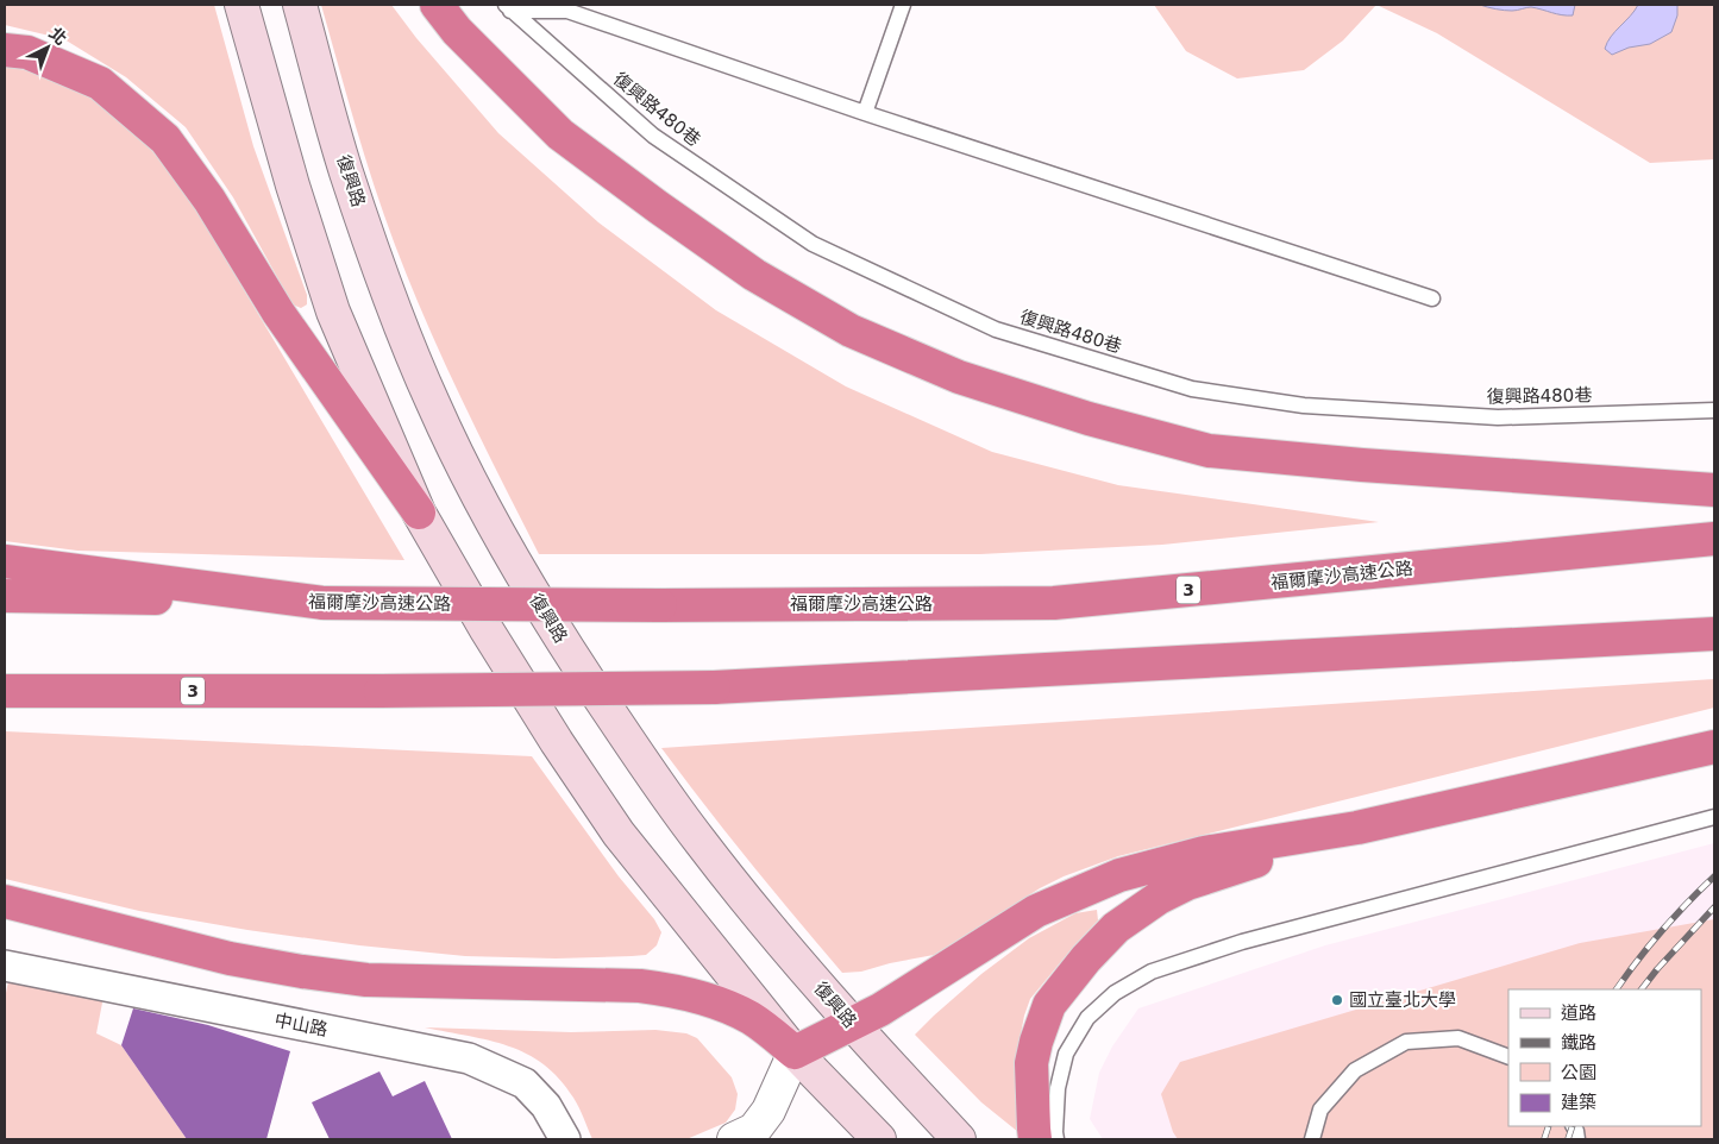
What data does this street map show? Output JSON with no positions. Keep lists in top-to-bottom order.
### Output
{
  "streets": {
    "highway": ["福爾摩沙高速公路", "3"],
    "main road": ["復興路"],
    "street": ["中山路"],
    "lane": ["復興路480巷"]
  },
  "places": ["國立臺北大學"],
  "legend": [
    "道路",
    "鐵路",
    "公園",
    "建築"
  ],
  "north": "top right"
}
